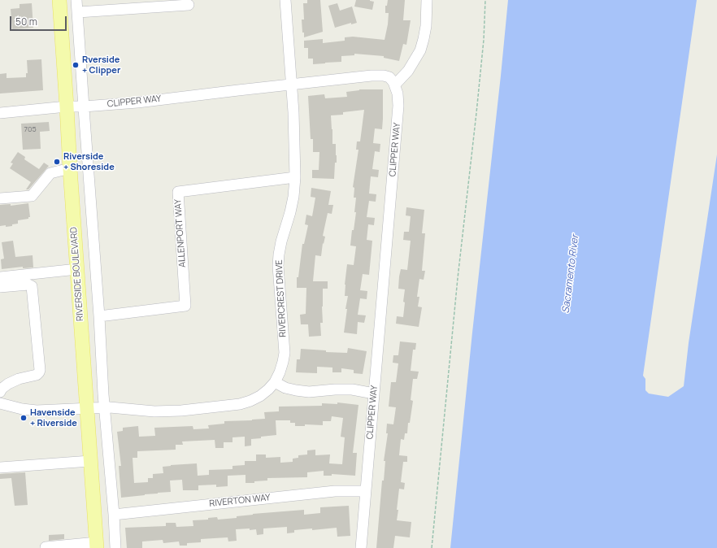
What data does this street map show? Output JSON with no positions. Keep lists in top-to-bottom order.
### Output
{
  "streets": {
    "main road": ["RIVERSIDE BOULEVARD"],
    "street": [
      "CLIPPER WAY",
      "ALLENPORT WAY",
      "RIVERCREST DRIVE",
      "RIVERTON WAY"
    ]
  },
  "crossings": [
    ["CLIPPER WAY", "RIVERSIDE BOULEVARD"],
    ["CLIPPER WAY", "RIVERCREST DRIVE"],
    ["CLIPPER WAY", "RIVERTON WAY"],
    ["ALLENPORT WAY", "RIVERCREST DRIVE"],
    ["RIVERSIDE BOULEVARD", "RIVERCREST DRIVE"]
  ],
  "water": ["Sacramento River"],
  "places": ["Rverside + Clipper", "Riverside + Shoreside", "Havenside + Riverside"],
  "house_numbers": ["705"],
  "scale_bar": "50 m"
}
